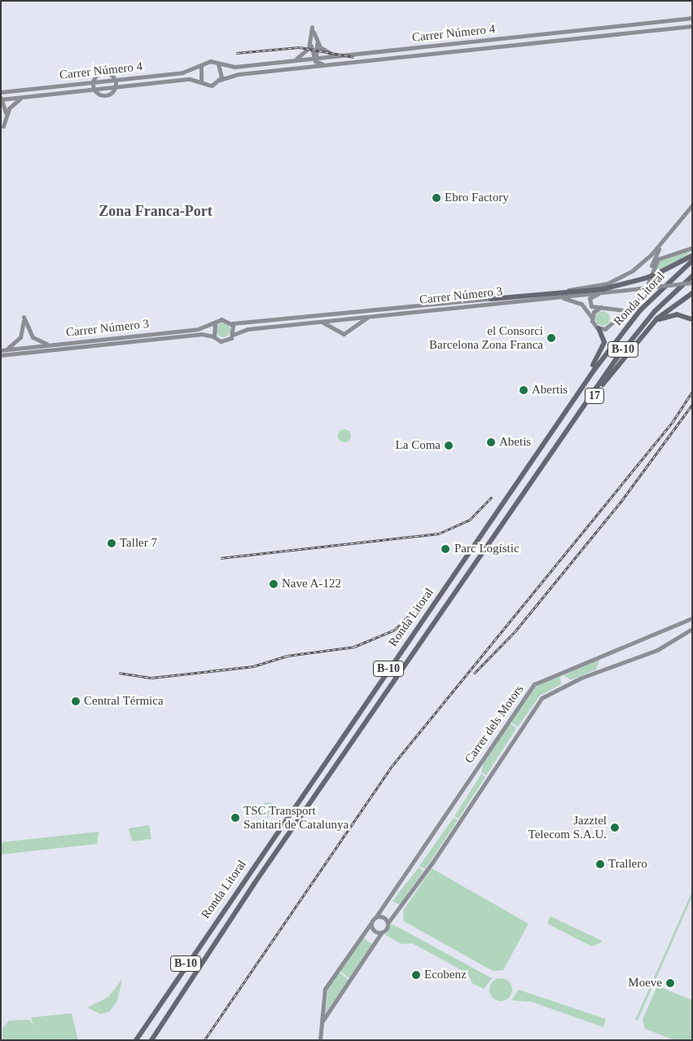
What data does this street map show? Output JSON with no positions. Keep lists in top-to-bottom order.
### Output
{
  "streets": {
    "highway": ["Ronda Litoral", "B-10", "17"],
    "street": ["Carrer Número 4", "Carrer Número 3", "Carrer dels Motors"]
  },
  "crossings": [
    ["Ronda Litoral", "17"],
    ["B-10", "17"]
  ],
  "districts": ["Zona Franca-Port"],
  "places": [
    "Ebro Factory",
    "el Consorci Barcelona Zona Franca",
    "Abertis",
    "Abetis",
    "La Coma",
    "Taller 7",
    "Parc Logístic",
    "Nave A-122",
    "Central Térmica",
    "TSC Transport Sanitari de Catalunya",
    "Jazztel Telecom S.A.U.",
    "Trallero",
    "Ecobenz",
    "Moeve"
  ]
}
